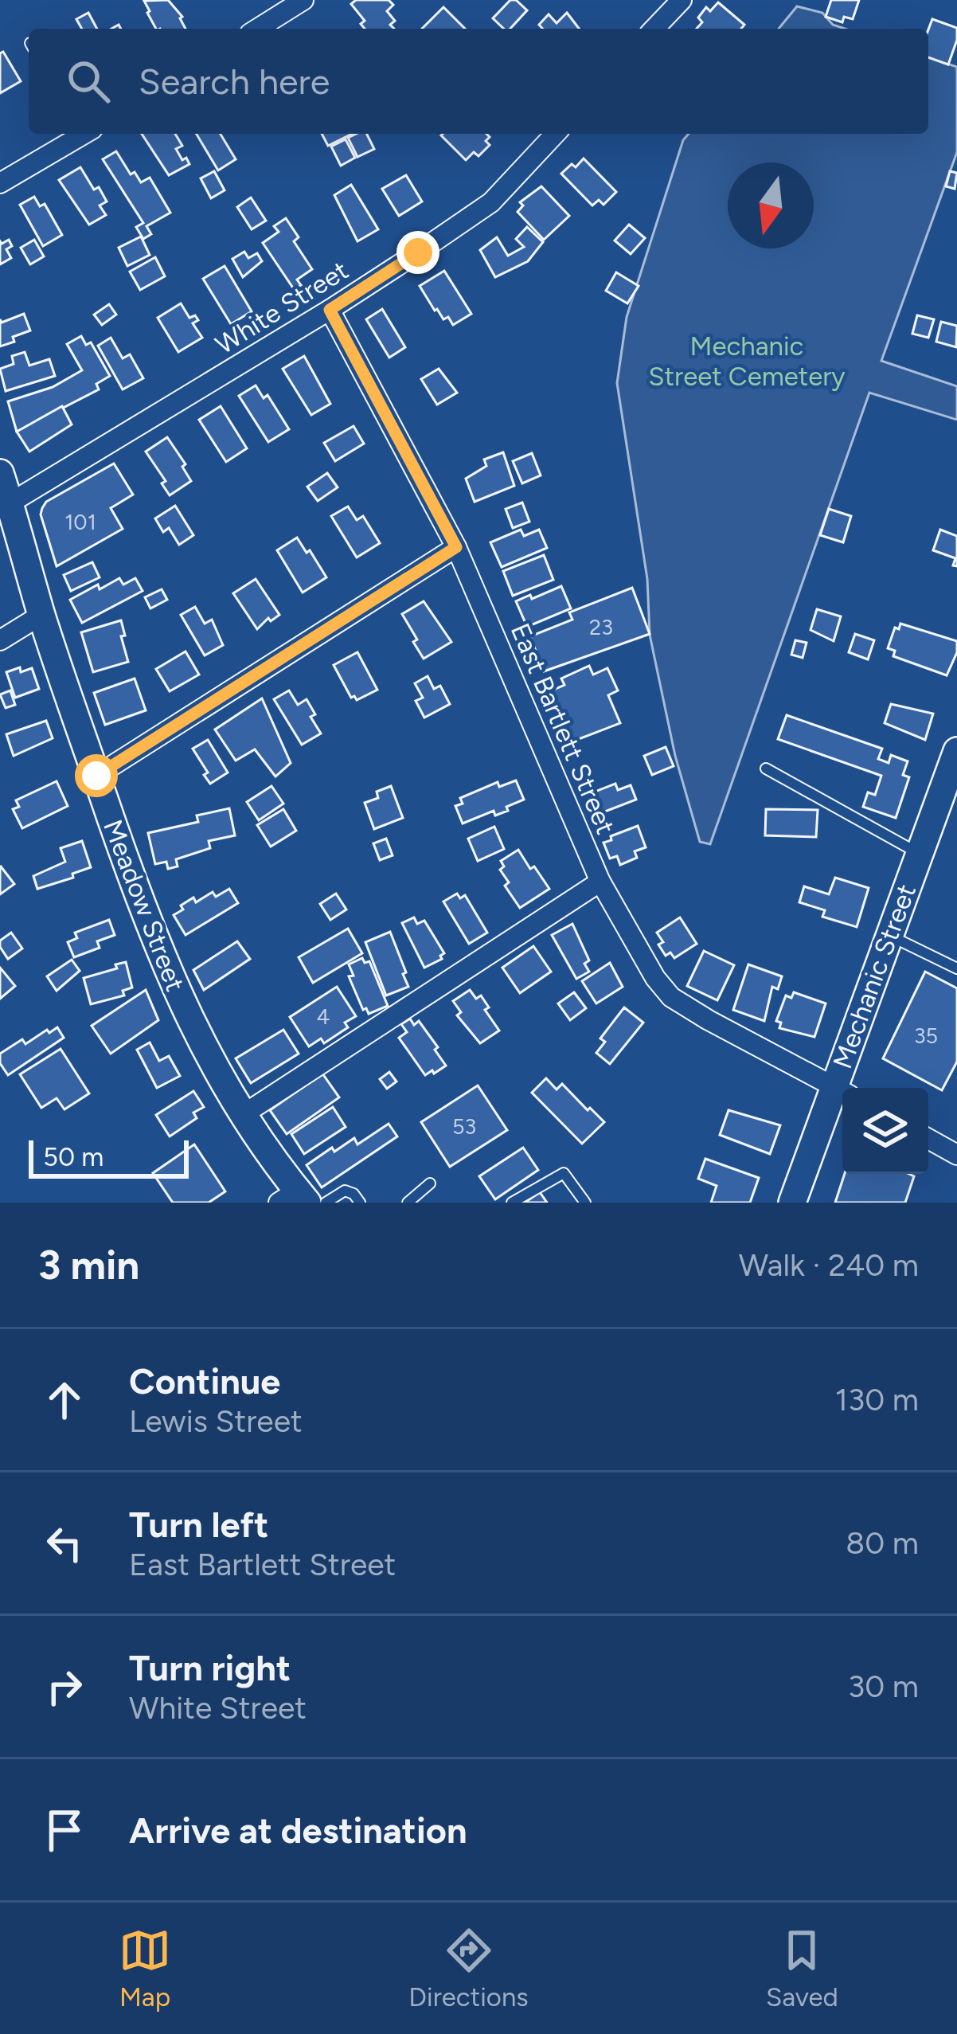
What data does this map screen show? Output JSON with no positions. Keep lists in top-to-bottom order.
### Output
{
  "streets": {
    "street": [
      "White Street",
      "East Bartlett Street",
      "Meadow Street",
      "Mechanic Street"
    ]
  },
  "crossings": [
    ["White Street", "East Bartlett Street"],
    ["White Street", "Meadow Street"],
    ["East Bartlett Street", "Mechanic Street"]
  ],
  "parks": ["Mechanic Street Cemetery"],
  "house_numbers": [
    "101",
    "23",
    "4",
    "35",
    "53"
  ],
  "scale_bar": "50 m",
  "north": "bottom",
  "page": {
    "search": "Search here",
    "scale": "50 m",
    "heading": ["3 min", "Walk · 240 m"],
    "list": [
      ["Continue", "Lewis Street", "130 m"],
      ["Turn left", "East Bartlett Street", "80 m"],
      ["Turn right", "White Street", "30 m"],
      "Arrive at destination"
    ],
    "nav": ["Map", "Directions", "Saved"]
  }
}
